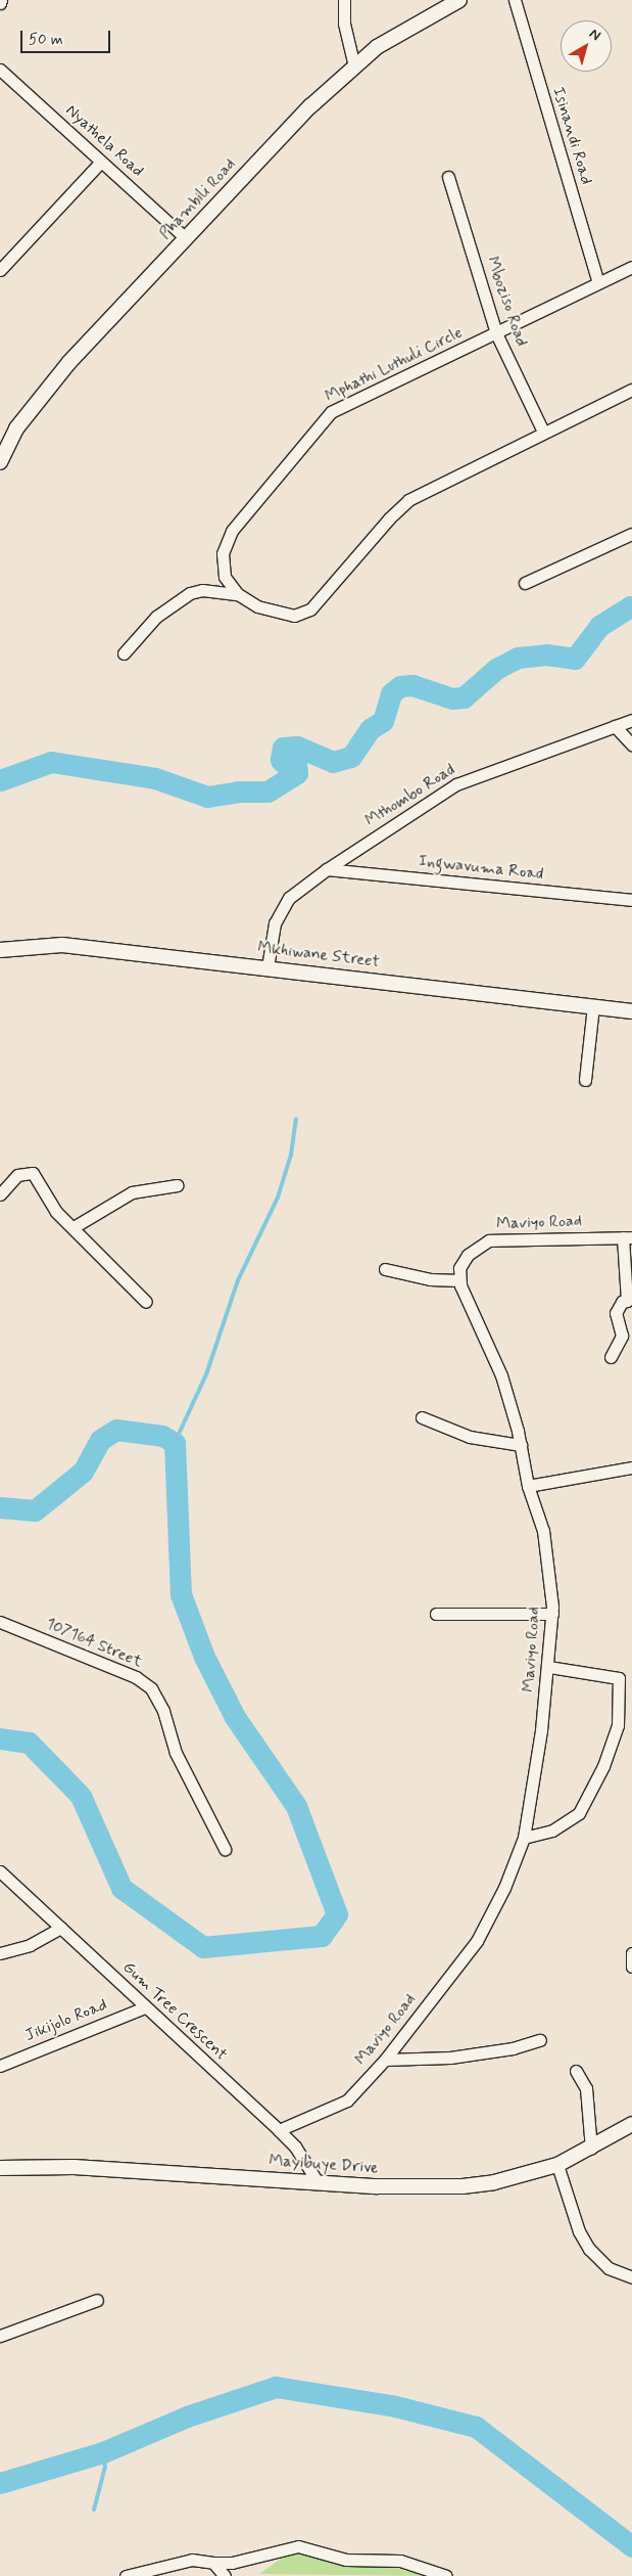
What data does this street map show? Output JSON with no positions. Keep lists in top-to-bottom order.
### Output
{
  "streets": {
    "street": [
      "Isinandi Road",
      "Nyathela Road",
      "Phambili Road",
      "Mboziso Road",
      "Mphathi Luthuli Circle",
      "Mthombo Road",
      "Ingwavuma Road",
      "Mkhiwane Street",
      "Maviyo Road",
      "107164 Street",
      "Gum Tree Crescent",
      "Jikijolo Road",
      "Mayibuye Drive"
    ]
  },
  "crossings": [
    ["Isinandi Road", "Mphathi Luthuli Circle"],
    ["Nyathela Road", "Phambili Road"],
    ["Mboziso Road", "Mphathi Luthuli Circle"],
    ["Mthombo Road", "Ingwavuma Road"],
    ["Mthombo Road", "Mkhiwane Street"],
    ["Maviyo Road", "Gum Tree Crescent"],
    ["Gum Tree Crescent", "Jikijolo Road"],
    ["Gum Tree Crescent", "Mayibuye Drive"]
  ],
  "scale_bar": "50 m",
  "north": "top right"
}
